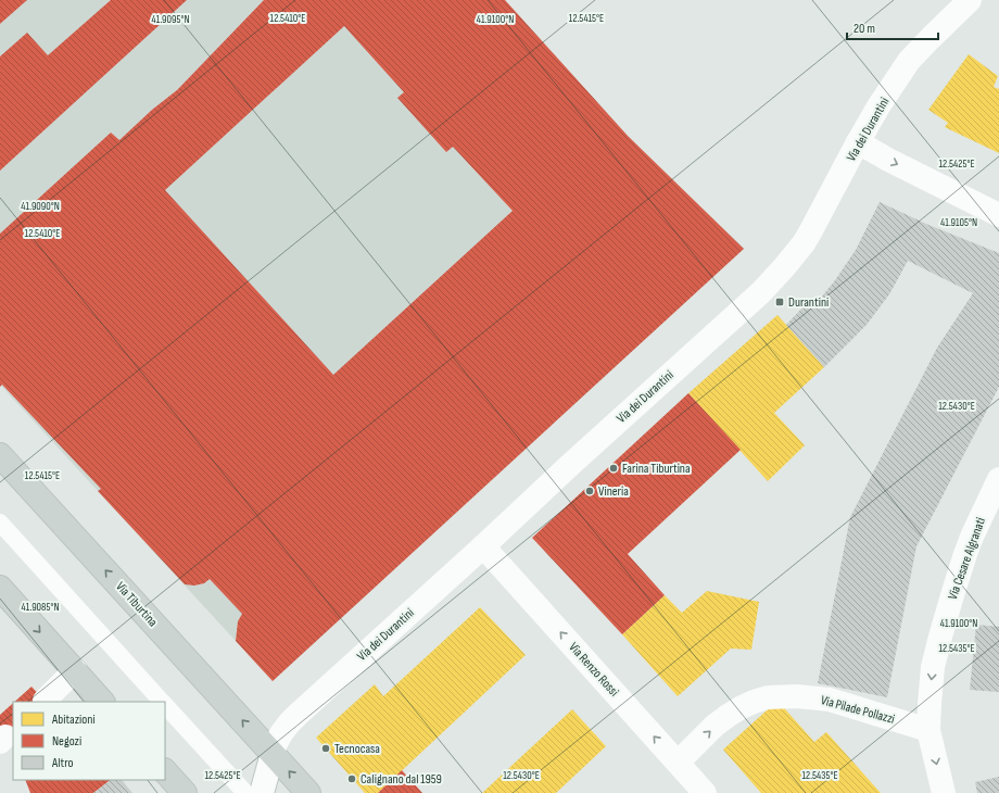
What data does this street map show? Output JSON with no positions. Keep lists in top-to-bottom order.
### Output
{
  "streets": {
    "main road": ["Via Tiburtina"],
    "street": [
      "Via dei Durantini",
      "Via Cesare Algranati",
      "Via Renzo Rossi",
      "Via Pilade Pollazzi"
    ]
  },
  "crossings": [
    ["Via dei Durantini", "Via Tiburtina"],
    ["Via dei Durantini", "Via Renzo Rossi"],
    ["Via Cesare Algranati", "Via Pilade Pollazzi"],
    ["Via Renzo Rossi", "Via Pilade Pollazzi"]
  ],
  "one_way": ["Via Cesare Algranati", "Via Renzo Rossi", "Via Pilade Pollazzi"],
  "places": {
    "transit": ["Durantini"],
    "other": [
      "Farina Tiburtina",
      "Vineria",
      "Tecnocasa",
      "Calignano dal 1959"
    ]
  },
  "legend": ["Abitazioni", "Negozi", "Altro"],
  "scale_bar": "20 m",
  "coordinates": [
    "12.5410°E",
    "12.5415°E",
    "41.9095°N",
    "41.9100°N",
    "12.5425°E",
    "41.9090°N",
    "41.9105°N",
    "12.5430°E",
    "41.9085°N",
    "12.5435°E"
  ]
}
